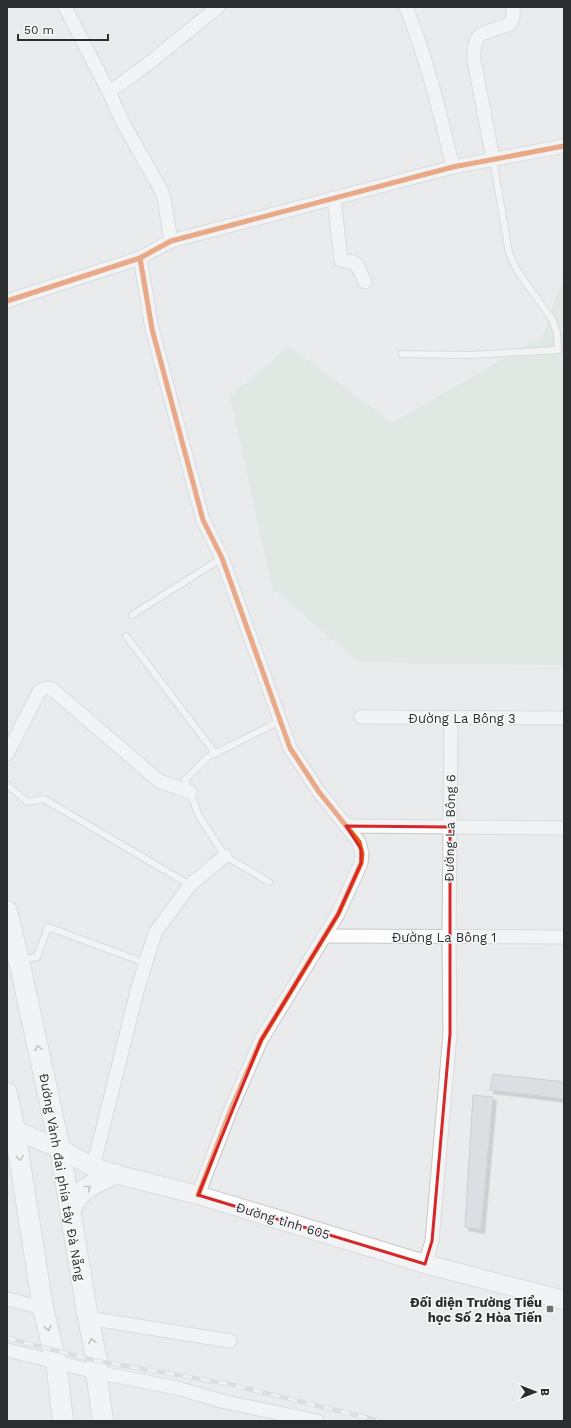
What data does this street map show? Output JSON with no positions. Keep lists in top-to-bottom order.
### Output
{
  "streets": {
    "main road": ["Đường Vành đai phía tây Đà Nẵng", "Đường tỉnh 605"],
    "street": ["Đường La Bông 3", "Đường La Bông 6", "Đường La Bông 1"]
  },
  "crossings": [
    ["Đường La Bông 3", "Đường La Bông 6"],
    ["Đường La Bông 6", "Đường La Bông 1"],
    ["Đường La Bông 6", "Đường tỉnh 605"],
    ["Đường Vành đai phía tây Đà Nẵng", "Đường tỉnh 605"]
  ],
  "places": {
    "transit": ["Đối diện Trường Tiểu học Số 2 Hòa Tiến"]
  },
  "scale_bar": "50 m",
  "north": "right"
}
